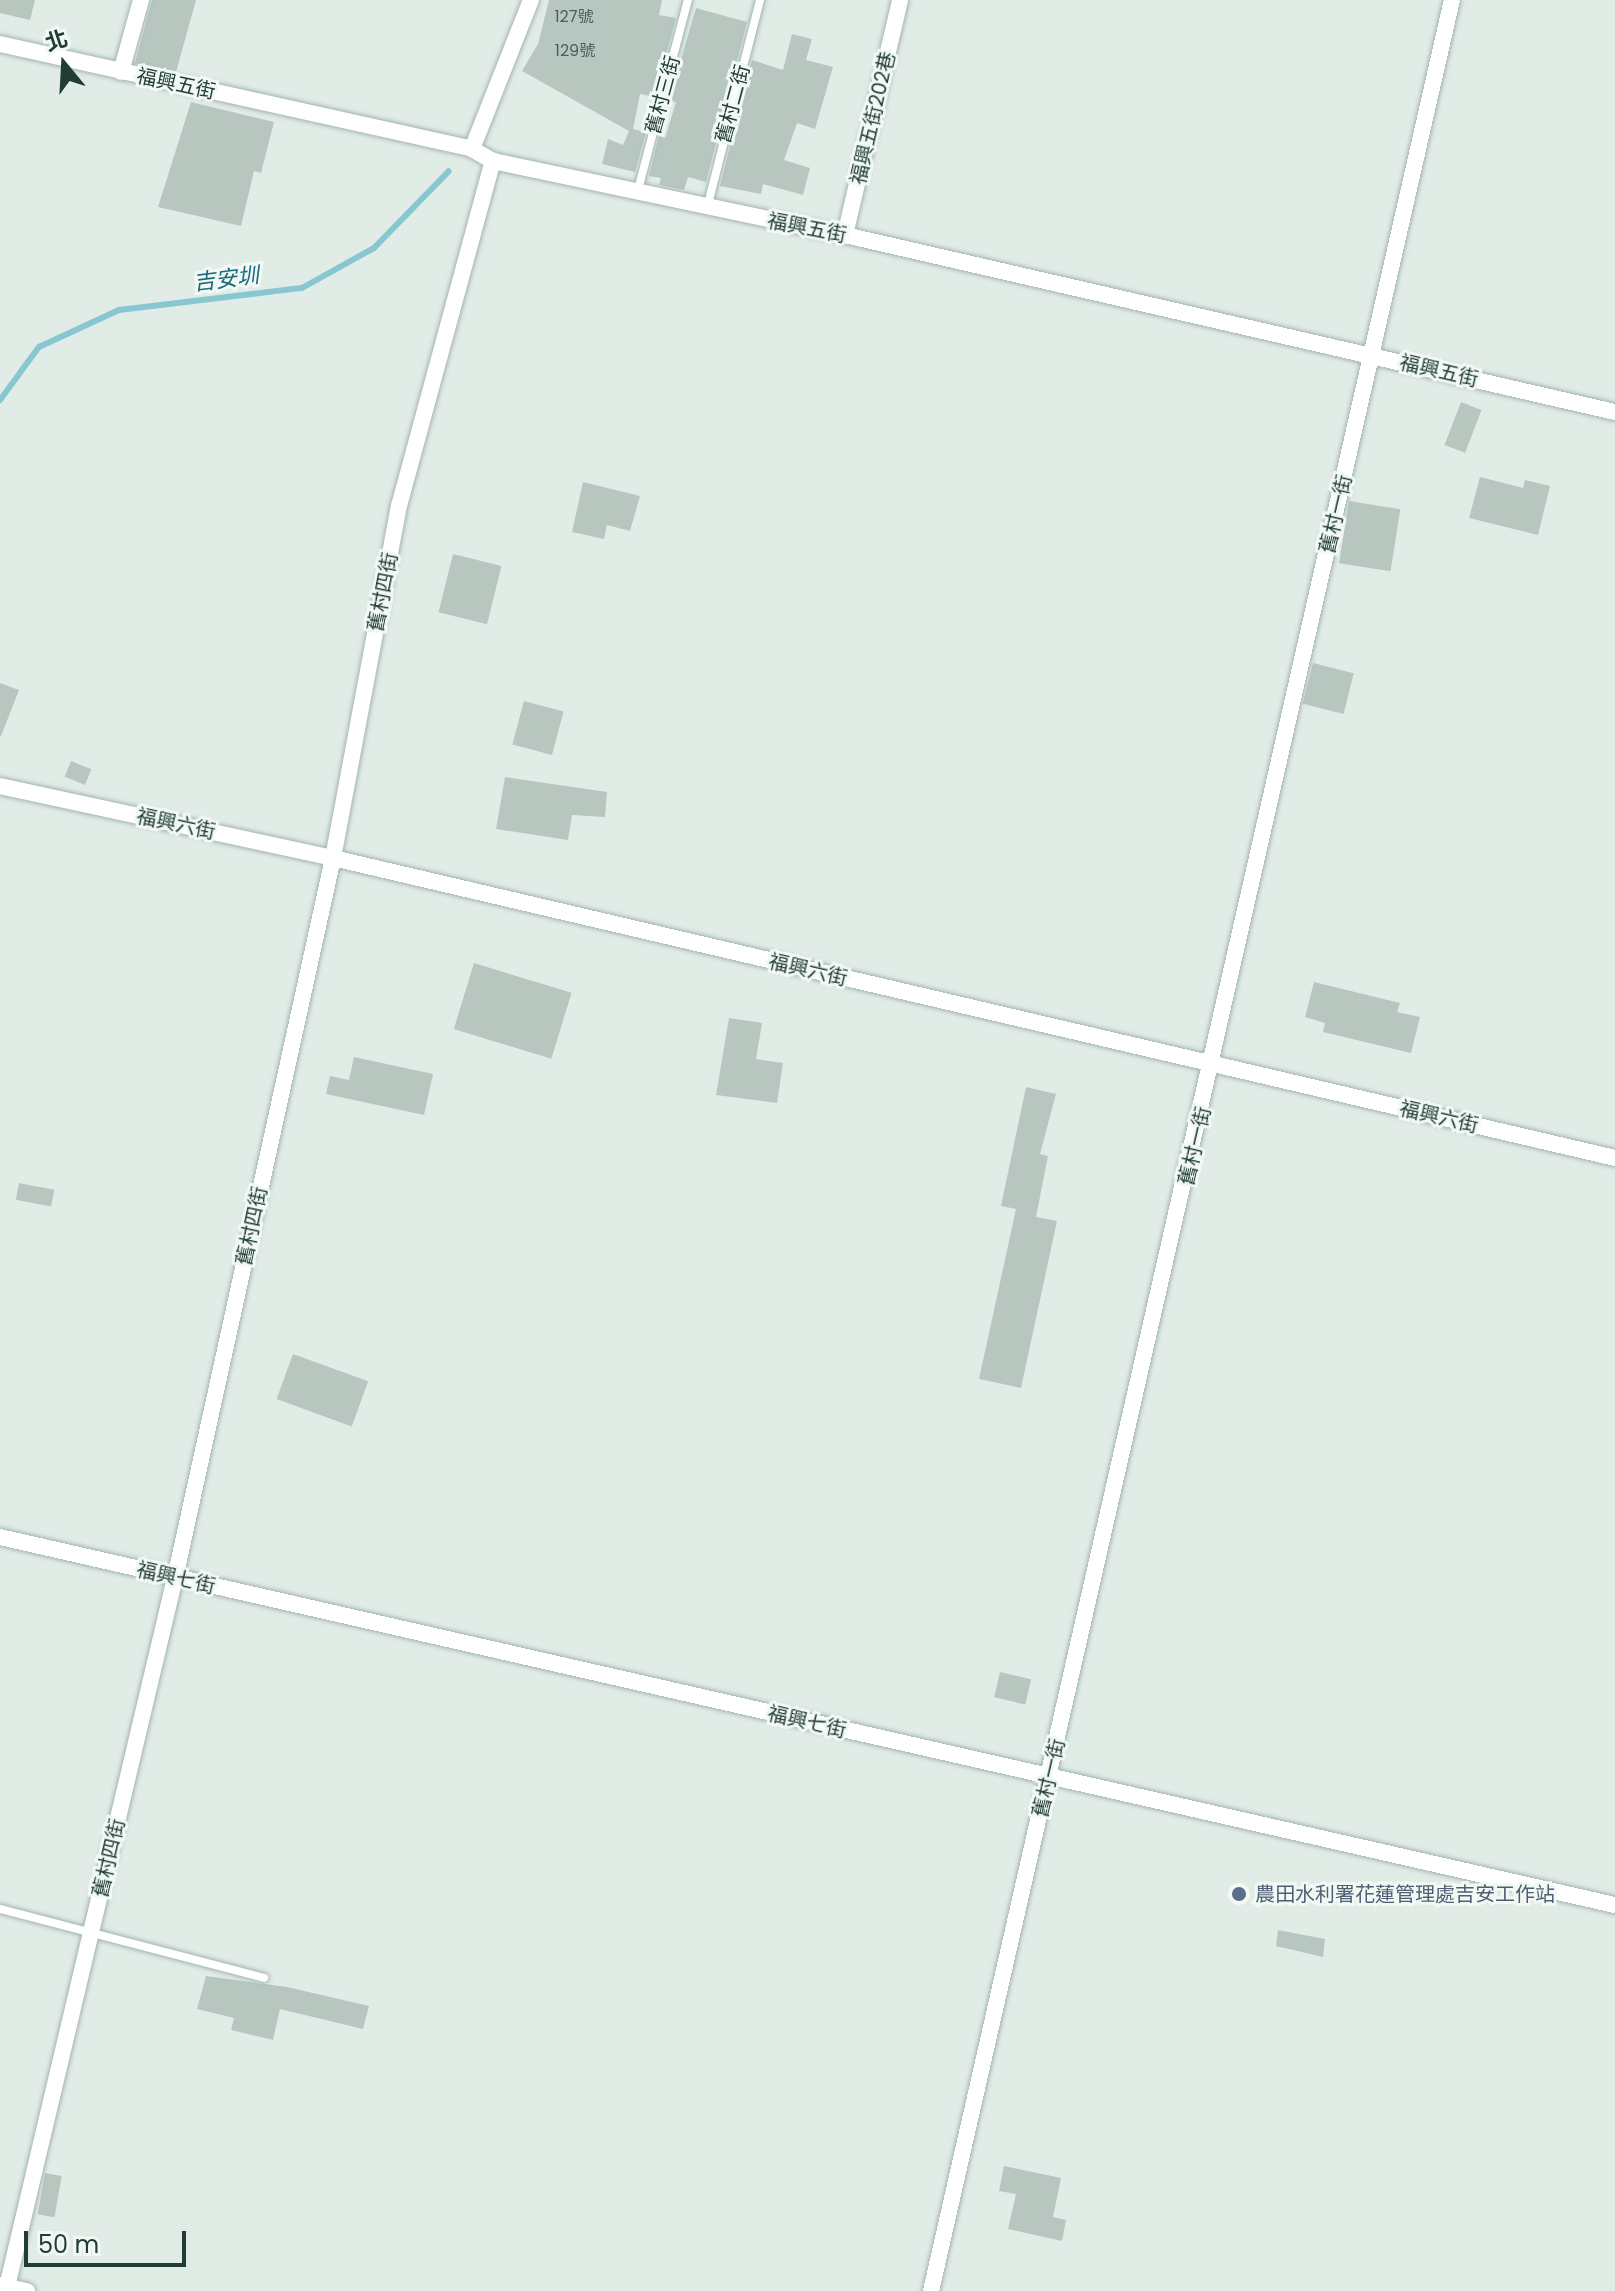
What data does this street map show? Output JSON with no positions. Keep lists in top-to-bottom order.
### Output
{
  "streets": {
    "street": [
      "福興五街",
      "福興五街202巷",
      "舊村一街",
      "舊村四街",
      "福興六街",
      "福興七街"
    ],
    "lane": ["舊村三街", "舊村二街"]
  },
  "crossings": [
    ["福興五街", "舊村三街"],
    ["福興五街", "舊村二街"],
    ["福興五街", "福興五街202巷"],
    ["福興五街", "舊村一街"],
    ["福興五街", "舊村四街"],
    ["舊村一街", "福興六街"],
    ["舊村一街", "福興七街"],
    ["舊村四街", "福興六街"],
    ["舊村四街", "福興七街"]
  ],
  "water": ["吉安圳"],
  "places": ["農田水利署花蓮管理處吉安工作站"],
  "house_numbers": ["127號", "129號"],
  "scale_bar": "50 m",
  "north": "top"
}
